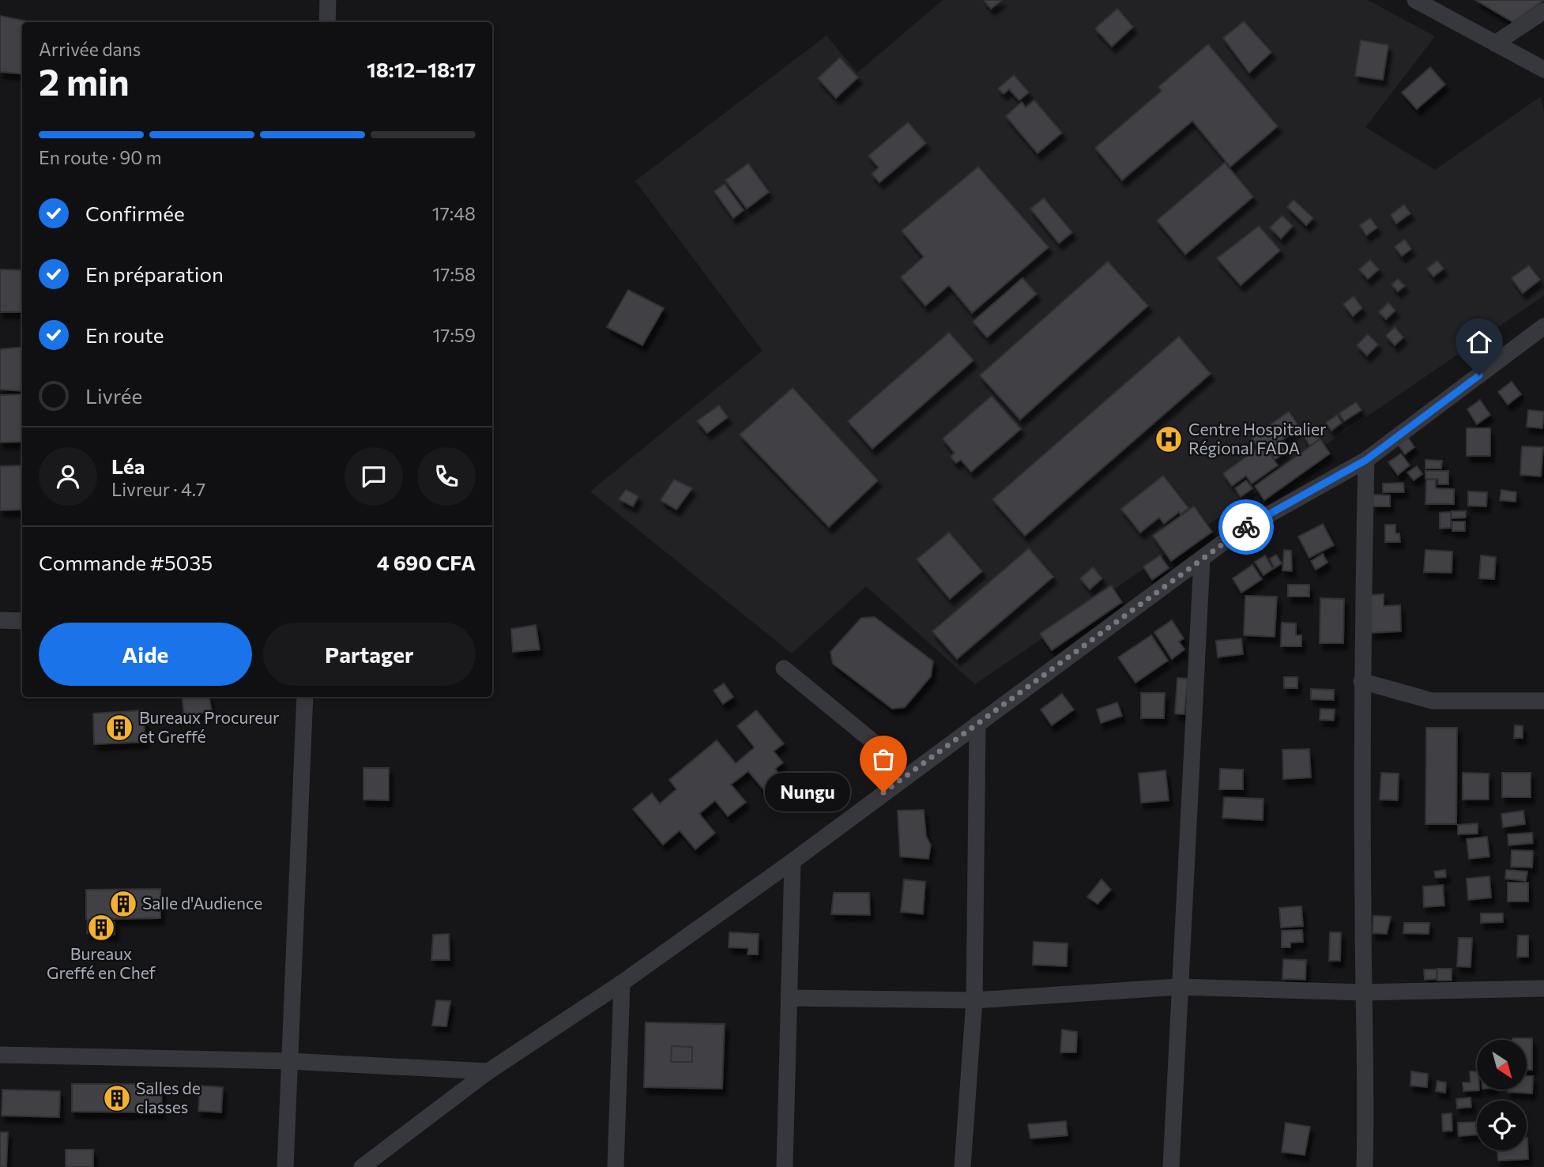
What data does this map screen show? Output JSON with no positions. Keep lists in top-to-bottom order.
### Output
{
  "places": {
    "hospital": ["Centre Hospitalier Régional FADA"],
    "building": [
      "Bureaux Procureur et Greffé",
      "Salle d'Audience",
      "Bureaux Greffé en Chef",
      "Salles de classes"
    ],
    "other": ["Nungu"]
  },
  "north": "bottom right",
  "page": {
    "heading": ["2 min", "Arrivée dans", "18:12–18:17"],
    "panel": [
      "Léa",
      "Livreur · 4.7",
      "Commande #5035",
      "4 690 CFA"
    ],
    "bar": "En route · 90 m",
    "list": [
      ["Confirmée", "17:48"],
      ["En préparation", "17:58"],
      ["En route", "17:59"],
      "Livrée"
    ],
    "buttons": ["Aide", "Partager"],
    "bubble": "Nungu"
  }
}
